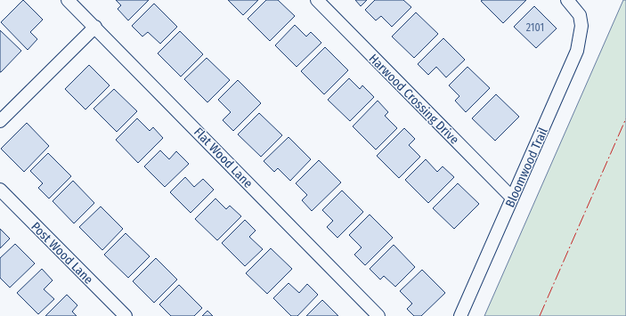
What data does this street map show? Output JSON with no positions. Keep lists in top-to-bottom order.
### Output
{
  "streets": {
    "street": [
      "Harwood Crossing Drive",
      "Flat Wood Lane",
      "Bloomwood Trail",
      "Post Wood Lane"
    ]
  },
  "crossings": [
    ["Harwood Crossing Drive", "Bloomwood Trail"]
  ],
  "house_numbers": ["2101"]
}
